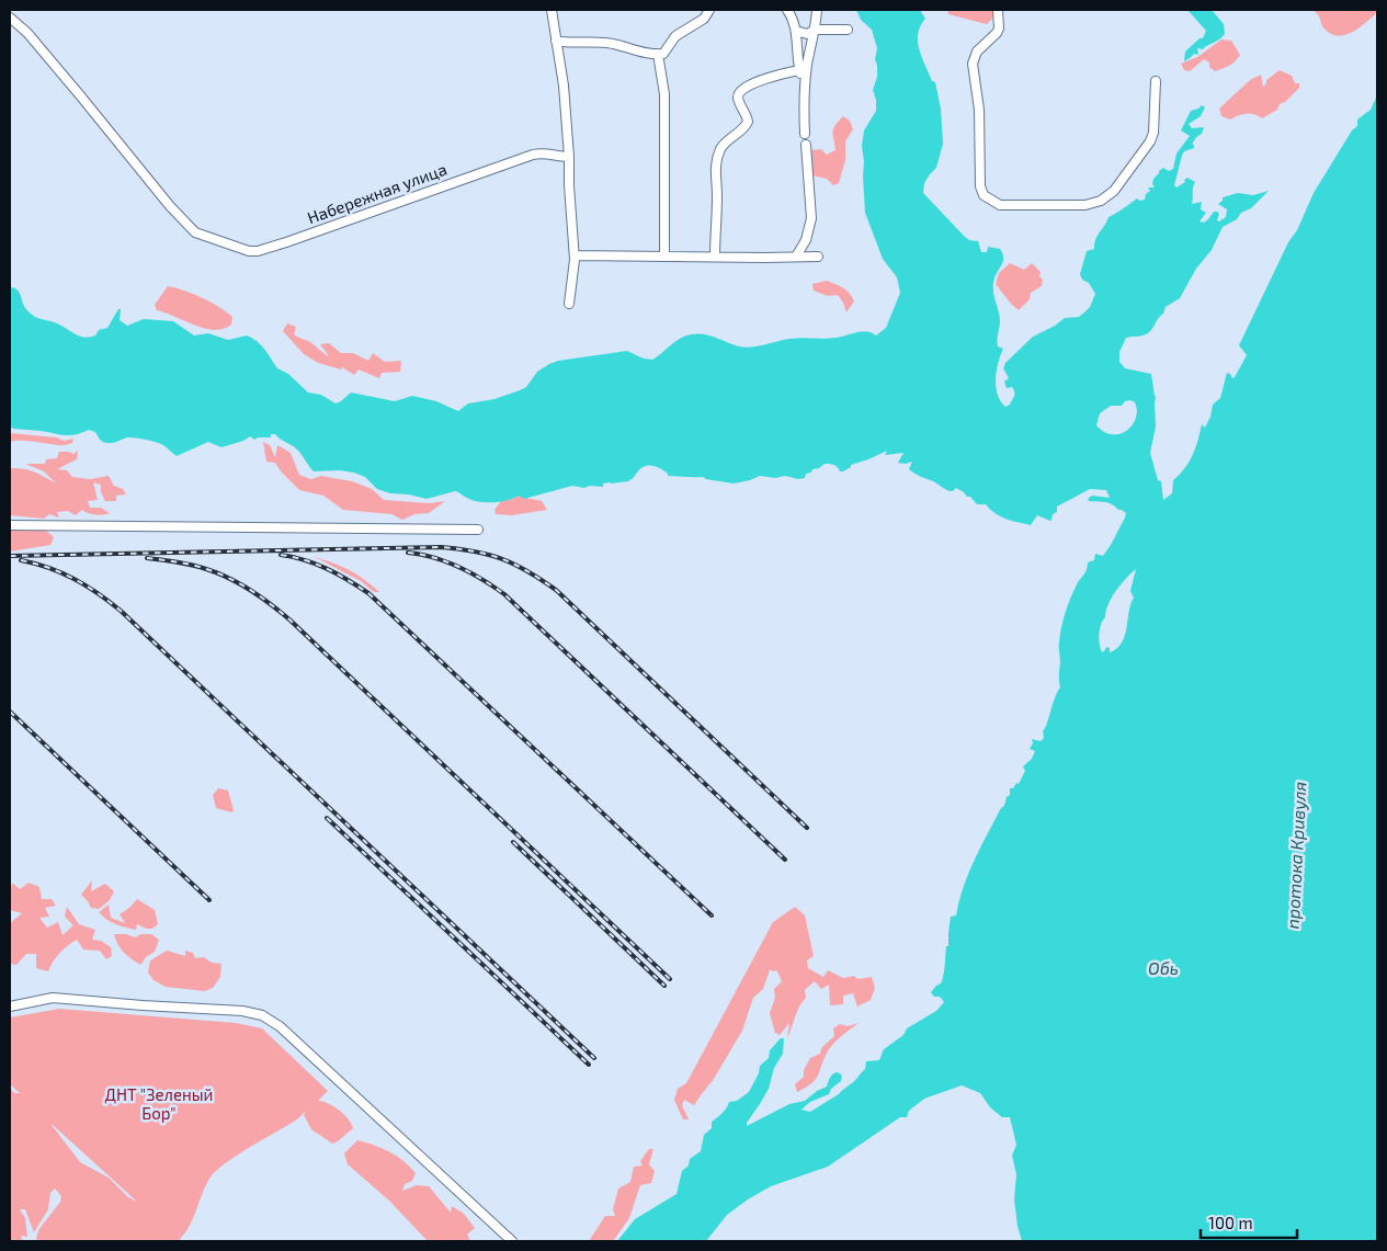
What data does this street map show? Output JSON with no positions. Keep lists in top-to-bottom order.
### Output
{
  "streets": {
    "street": ["Набережная улица"]
  },
  "water": ["протока Кривуля", "Обь"],
  "parks": ["ДНТ \"Зеленый Бор\""],
  "scale_bar": "100 m"
}
